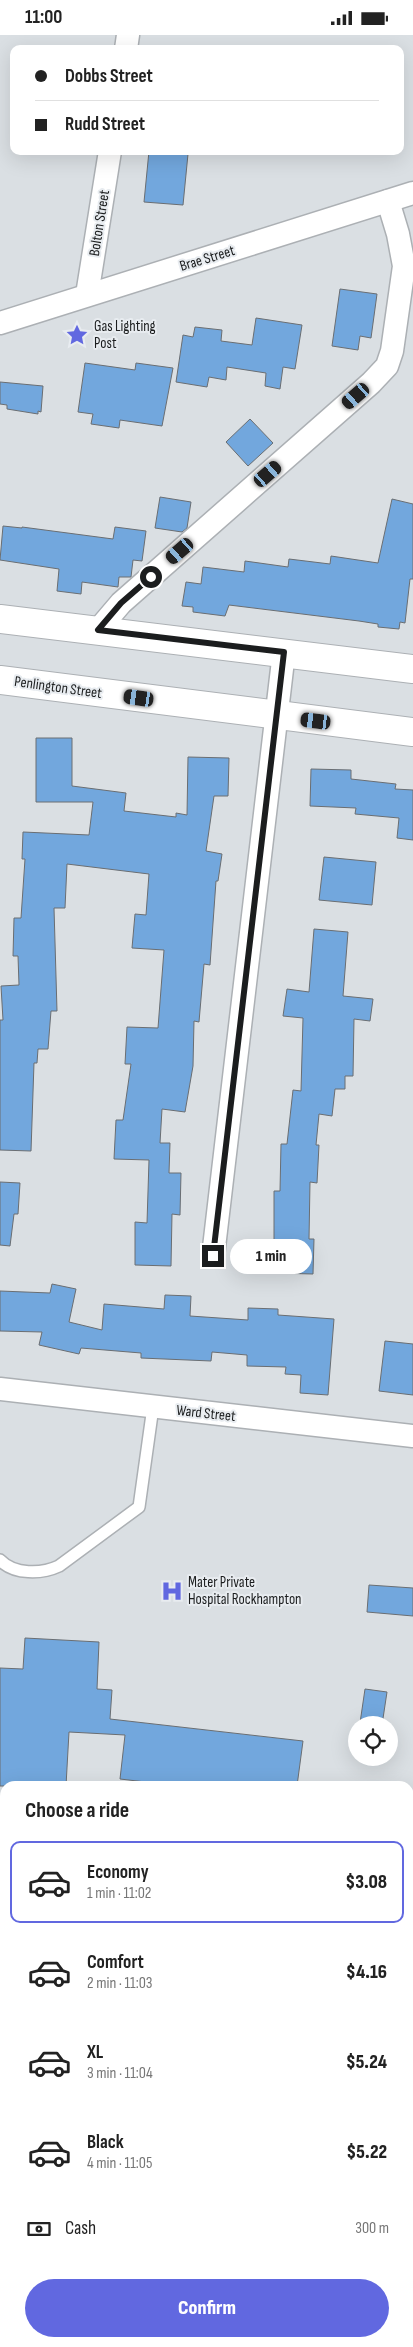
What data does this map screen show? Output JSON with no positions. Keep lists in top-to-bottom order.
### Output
{
  "streets": {
    "street": [
      "Bolton Street",
      "Brae Street",
      "Penlington Street",
      "Ward Street"
    ]
  },
  "crossings": [
    ["Bolton Street", "Brae Street"]
  ],
  "places": {
    "place": ["Gas Lighting Post"],
    "hospital": ["Mater Private Hospital Rockhampton"]
  },
  "page": {
    "status": "11:00",
    "banner": ["Dobbs Street", "Rudd Street"],
    "bubble": "1 min",
    "heading": "Choose a ride",
    "list": [
      {
        "name": "Economy",
        "note": "1 min · 11:02",
        "value": "$3.08"
      },
      {
        "name": "Comfort",
        "note": "2 min · 11:03",
        "value": "$4.16"
      },
      {
        "name": "XL",
        "note": "3 min · 11:04",
        "value": "$5.24"
      },
      {
        "name": "Black",
        "note": "4 min · 11:05",
        "value": "$5.22"
      }
    ],
    "pay": ["Cash", "300 m"],
    "buttons": "Confirm"
  }
}
